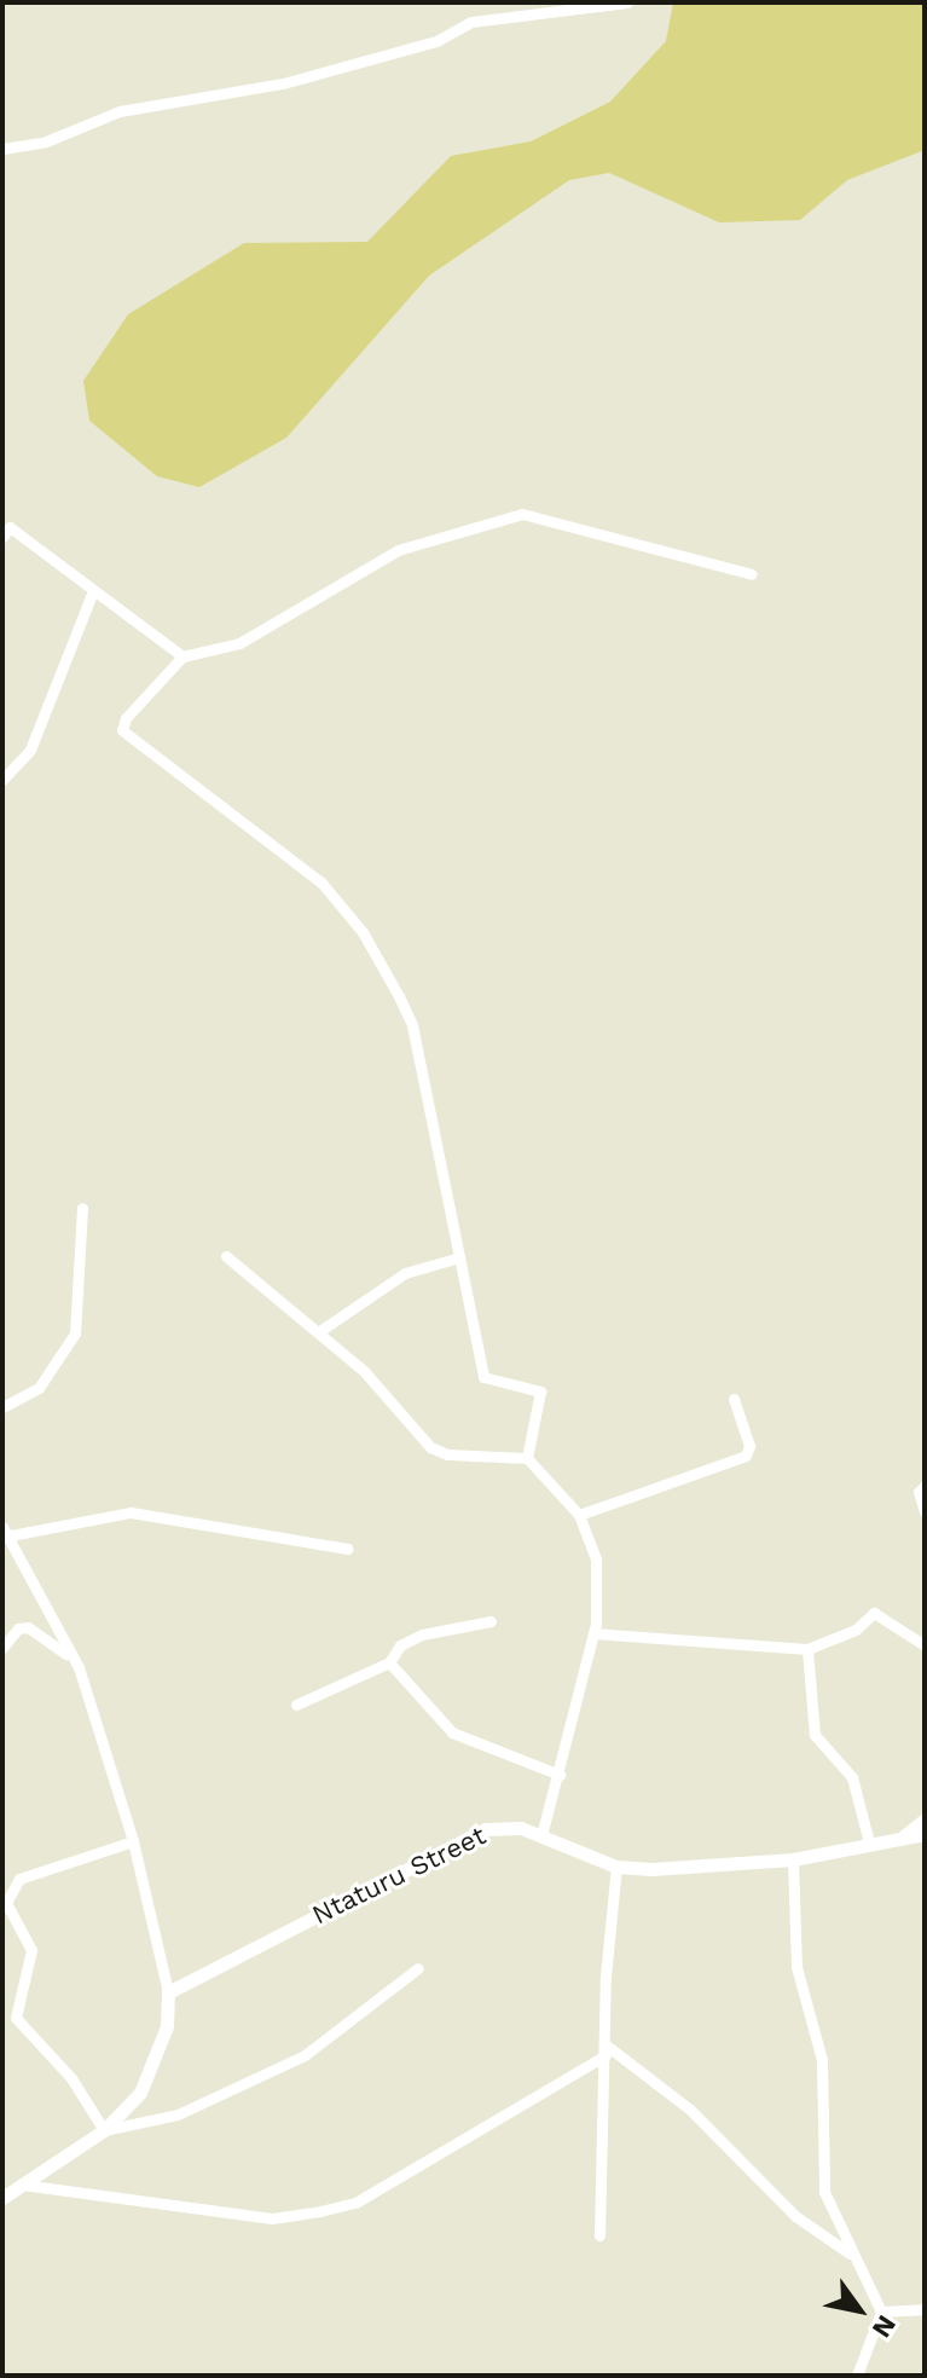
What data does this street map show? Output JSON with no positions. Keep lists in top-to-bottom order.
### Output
{
  "streets": {
    "street": ["Ntaturu Street"]
  },
  "north": "bottom right"
}
